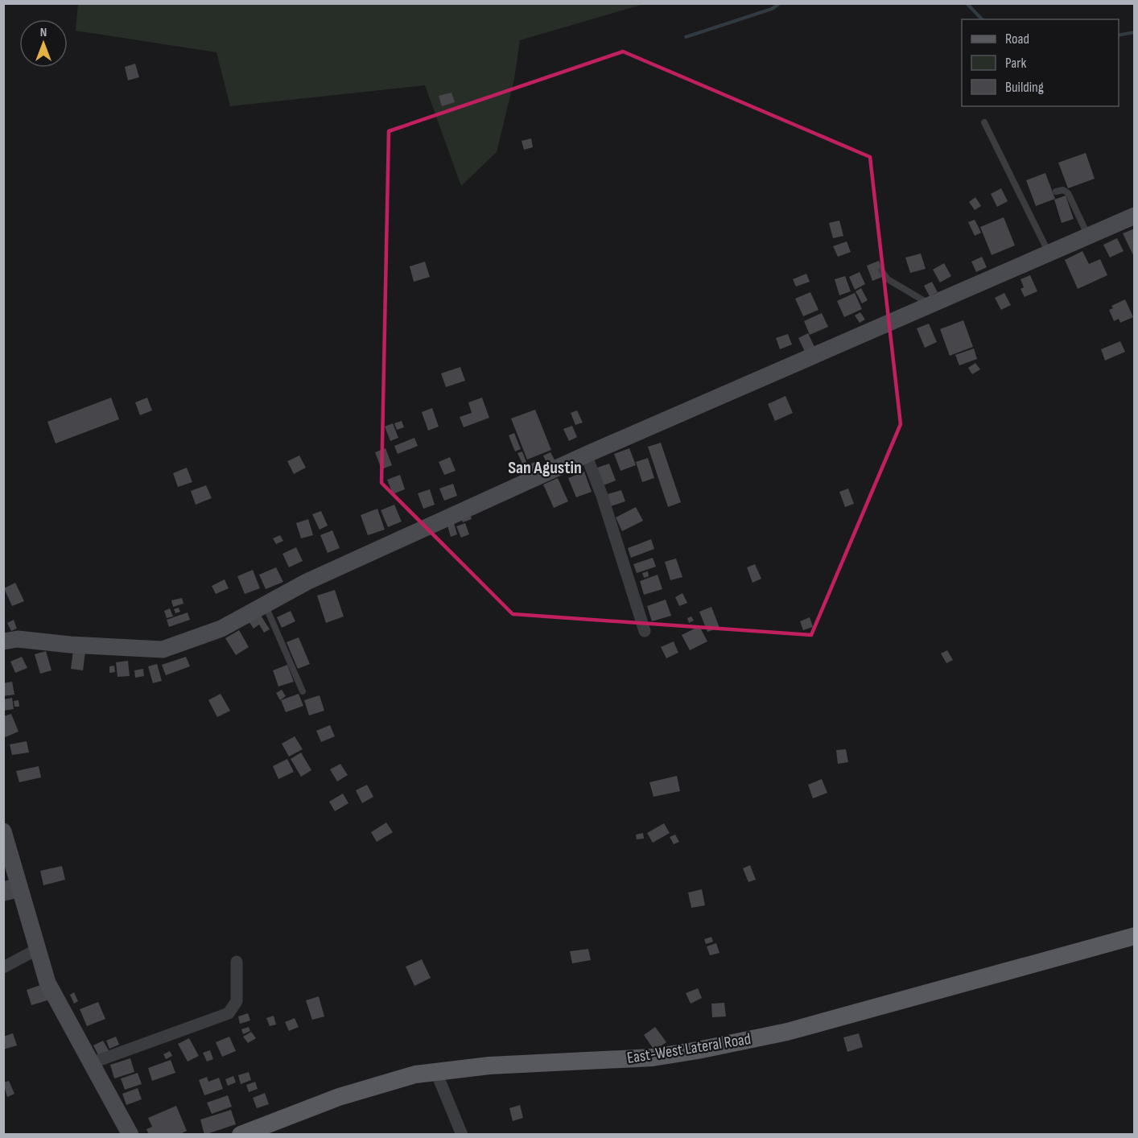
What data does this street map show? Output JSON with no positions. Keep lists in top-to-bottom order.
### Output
{
  "streets": {
    "main road": ["East-West Lateral Road"]
  },
  "districts": ["San Agustin"],
  "legend": ["Road", "Park", "Building"],
  "north": "top"
}
